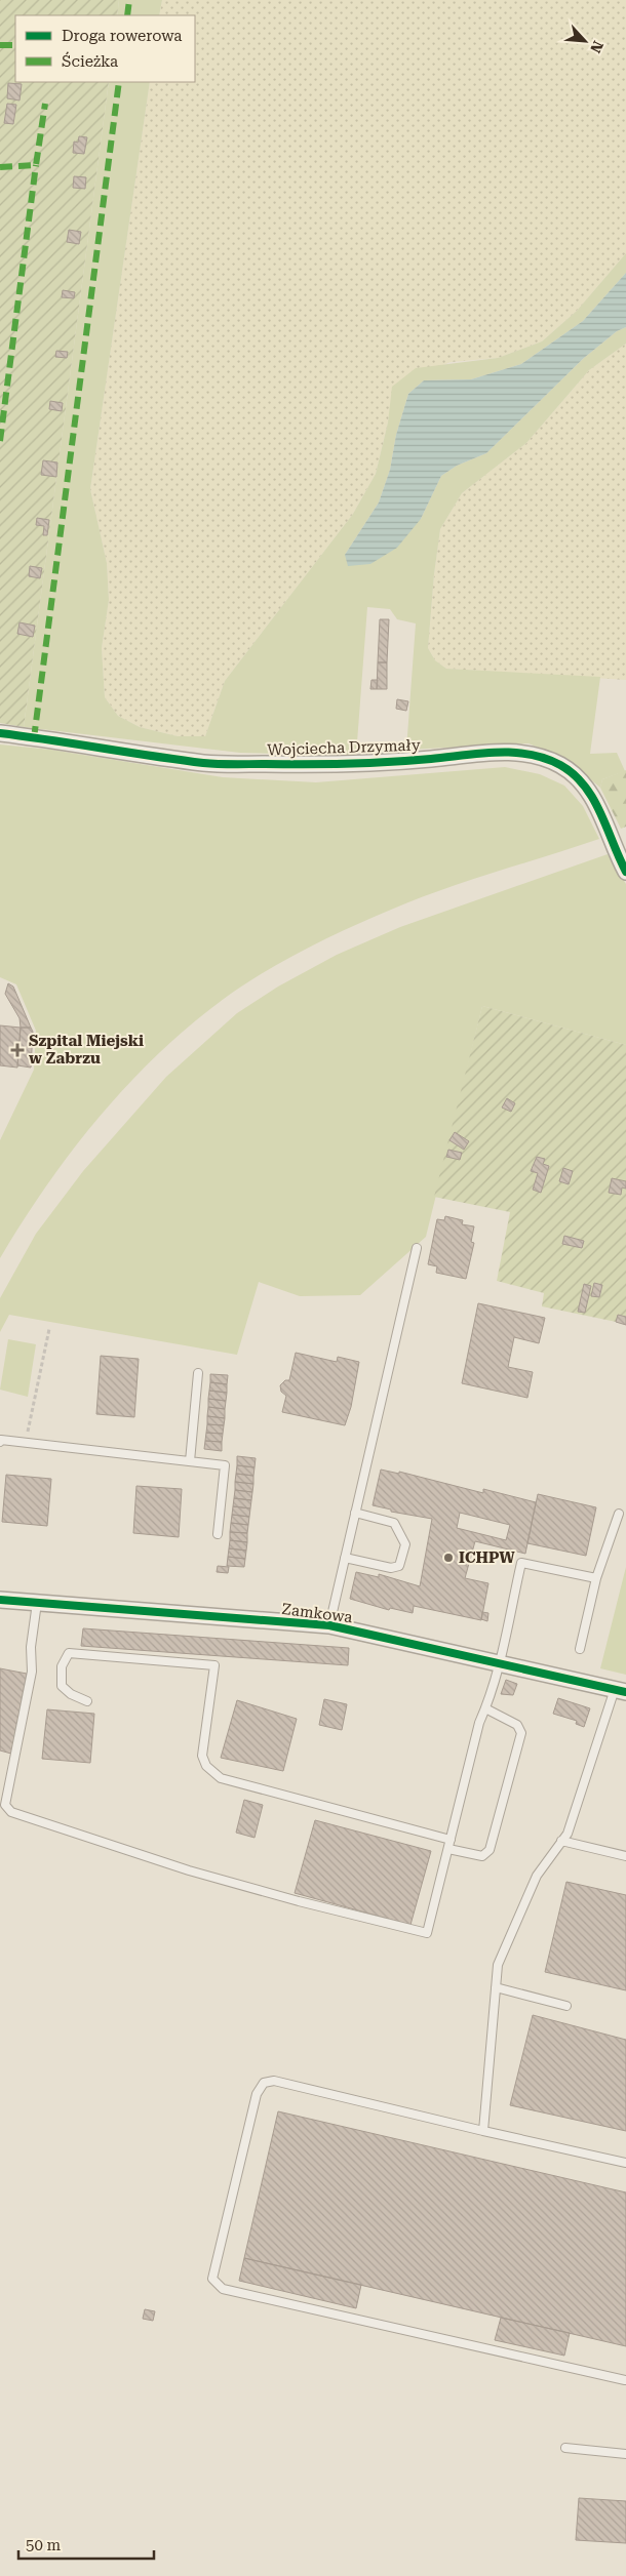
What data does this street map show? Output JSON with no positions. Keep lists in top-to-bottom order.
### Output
{
  "streets": {
    "street": ["Wojciecha Drzymały", "Zamkowa"]
  },
  "places": {
    "health": ["Szpital Miejski w Zabrzu"],
    "other": ["ICHPW"]
  },
  "legend": ["Droga rowerowa", "Ścieżka"],
  "scale_bar": "50 m",
  "north": "bottom right"
}
